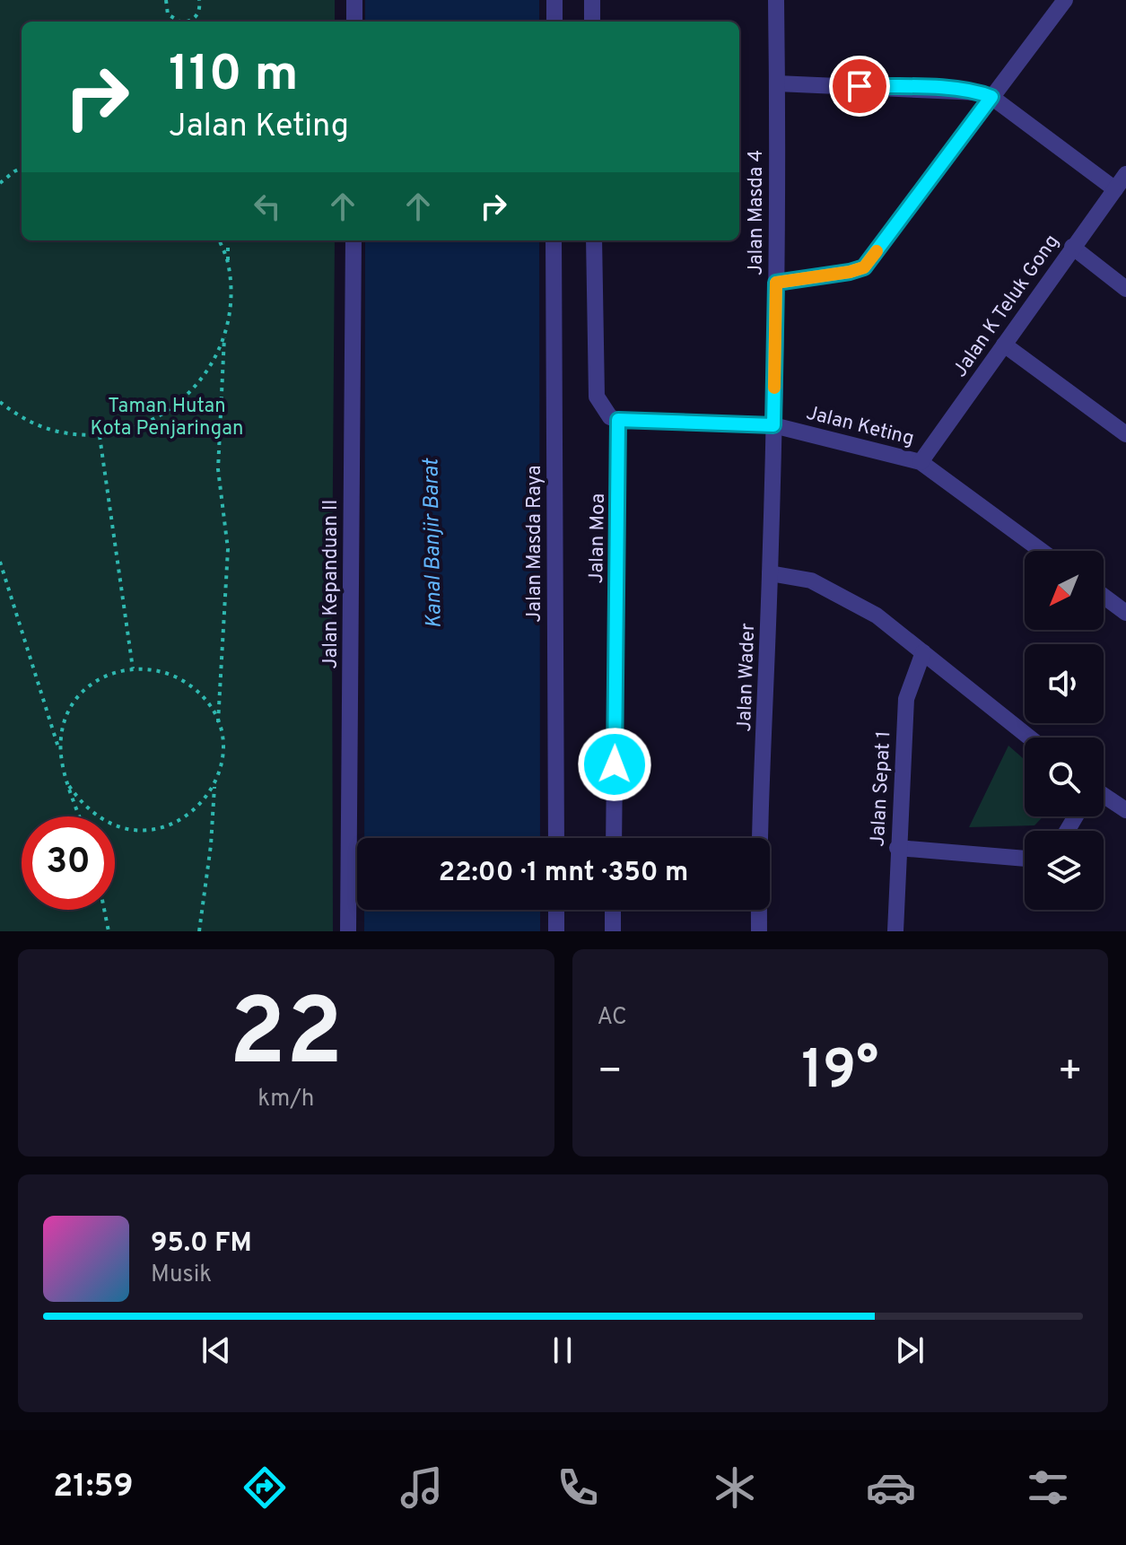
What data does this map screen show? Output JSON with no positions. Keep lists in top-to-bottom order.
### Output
{
  "streets": {
    "street": [
      "Jalan Masda 4",
      "Jalan K Teluk Gong",
      "Jalan Keting",
      "Jalan Moa",
      "Jalan Masda Raya",
      "Jalan Kepanduan II",
      "Jalan Wader",
      "Jalan Sepat 1"
    ]
  },
  "crossings": [
    ["Jalan Masda 4", "Jalan Keting"],
    ["Jalan Masda 4", "Jalan Wader"],
    ["Jalan K Teluk Gong", "Jalan Keting"],
    ["Jalan Keting", "Jalan Moa"],
    ["Jalan Keting", "Jalan Wader"]
  ],
  "water": ["Kanal Banjir Barat"],
  "parks": ["Taman Hutan Kota Penjaringan"],
  "north": "bottom left",
  "page": {
    "turn": ["110 m", "Jalan Keting"],
    "limit": "30",
    "trip": "22:00 · 1 mnt · 350 m",
    "tile": [
      ["22", "km/h"],
      "AC"
    ],
    "heat": ["−", "19°", "+"],
    "song": ["95.0 FM", "Musik"],
    "tabs": "21:59"
  }
}
